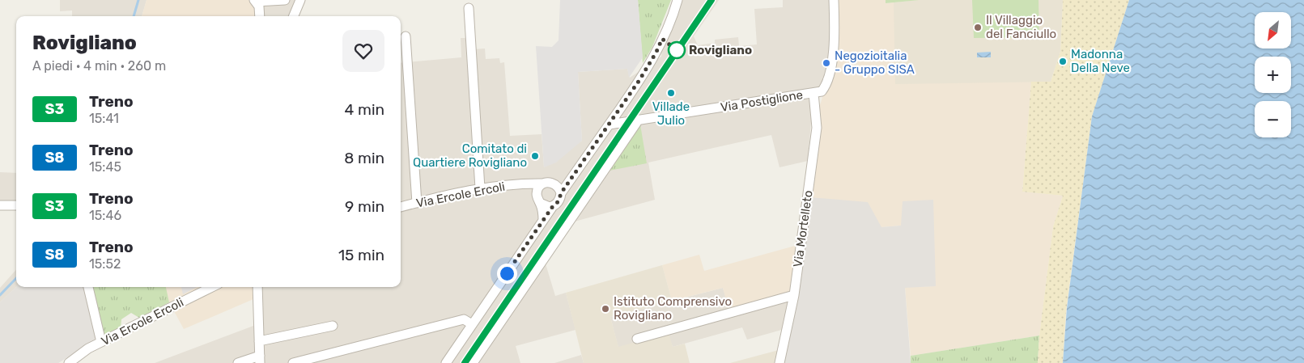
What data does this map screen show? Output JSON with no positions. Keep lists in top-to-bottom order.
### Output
{
  "streets": {
    "street": ["Via Postiglione", "Via Ercole Ercoli", "Via Mortelleto"]
  },
  "crossings": [
    ["Via Postiglione", "Via Mortelleto"]
  ],
  "places": [
    "Il Villaggio del Fanciullo",
    "Rovigliano",
    "Madonna Della Neve",
    "Negozioitalia - Gruppo SISA",
    "Villade Julio",
    "Comitato di Quartiere Rovigliano",
    "Istituto Comprensivo Rovigliano"
  ],
  "north": "bottom left",
  "page": {
    "map_buttons": ["+", "−"],
    "heading": ["Rovigliano", "A piedi · 4 min · 260 m"],
    "list": [
      {
        "mark": "S3",
        "name": "Treno",
        "note": "15:41",
        "value": "4 min"
      },
      {
        "mark": "S8",
        "name": "Treno",
        "note": "15:45",
        "value": "8 min"
      },
      {
        "mark": "S3",
        "name": "Treno",
        "note": "15:46",
        "value": "9 min"
      },
      {
        "mark": "S8",
        "name": "Treno",
        "note": "15:52",
        "value": "15 min"
      }
    ]
  }
}
